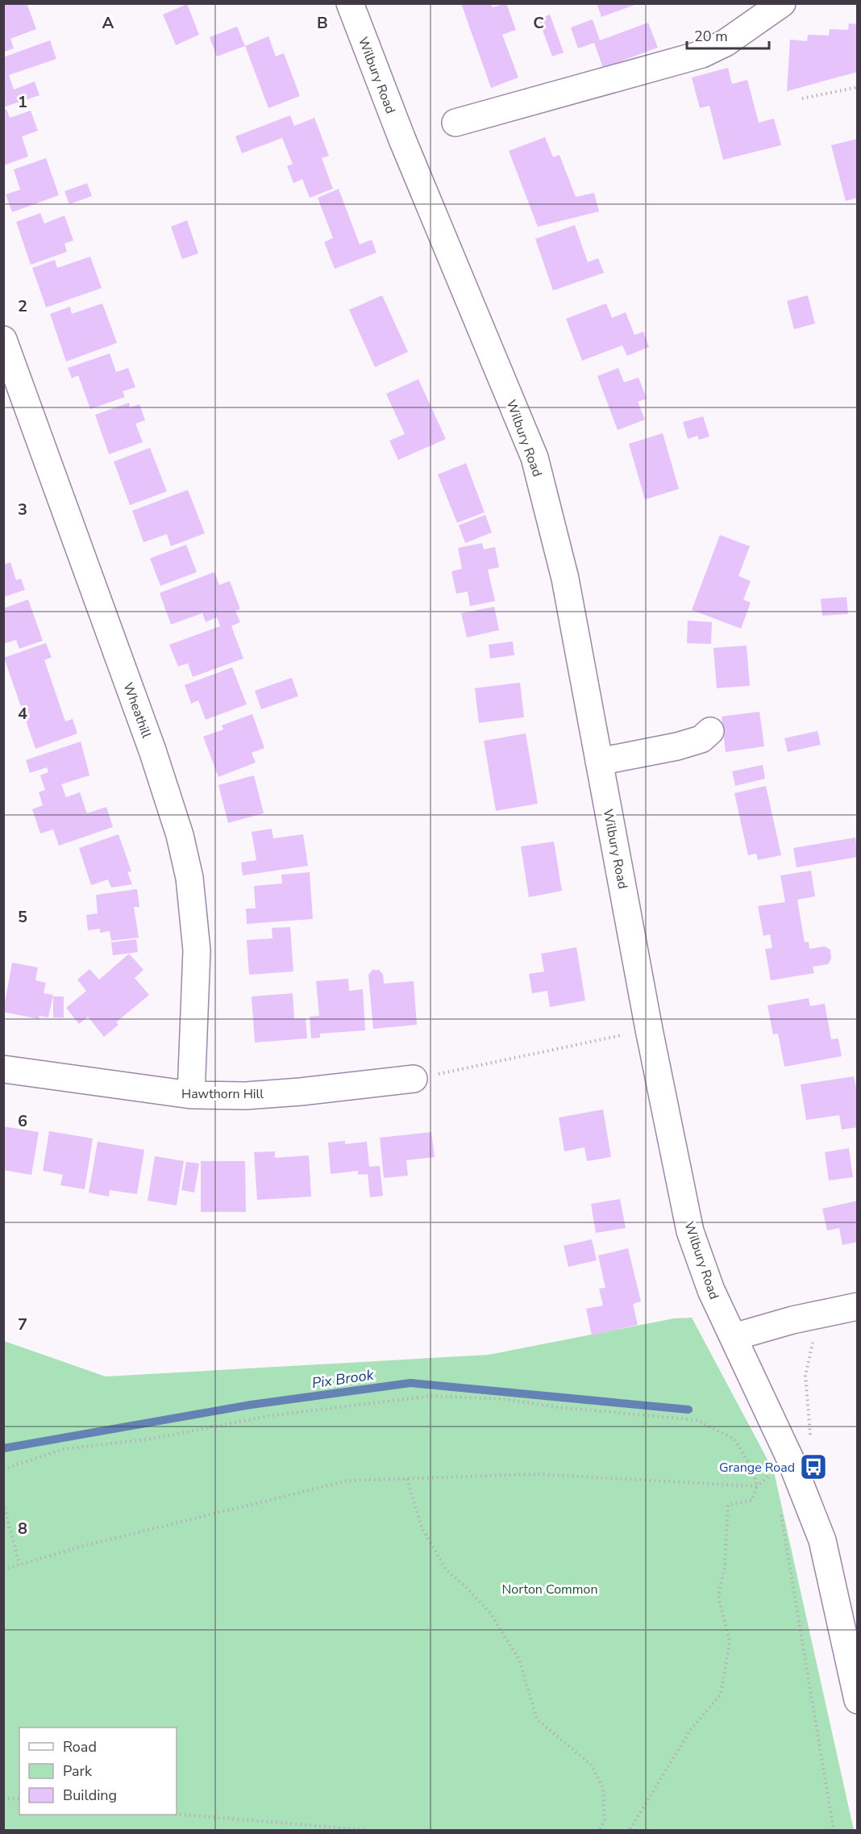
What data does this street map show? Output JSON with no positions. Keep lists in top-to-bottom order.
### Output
{
  "streets": {
    "street": ["Wilbury Road", "Wheathill", "Hawthorn Hill"]
  },
  "crossings": [
    ["Wheathill", "Hawthorn Hill"]
  ],
  "water": ["Pix Brook"],
  "parks": ["Norton Common"],
  "places": {
    "bus stop": ["Grange Road"]
  },
  "legend": ["Road", "Park", "Building"],
  "scale_bar": "20 m",
  "grid": {
    "columns": ["A", "B", "C"],
    "rows": [
      "1",
      "2",
      "3",
      "4",
      "5",
      "6",
      "7",
      "8"
    ]
  }
}
